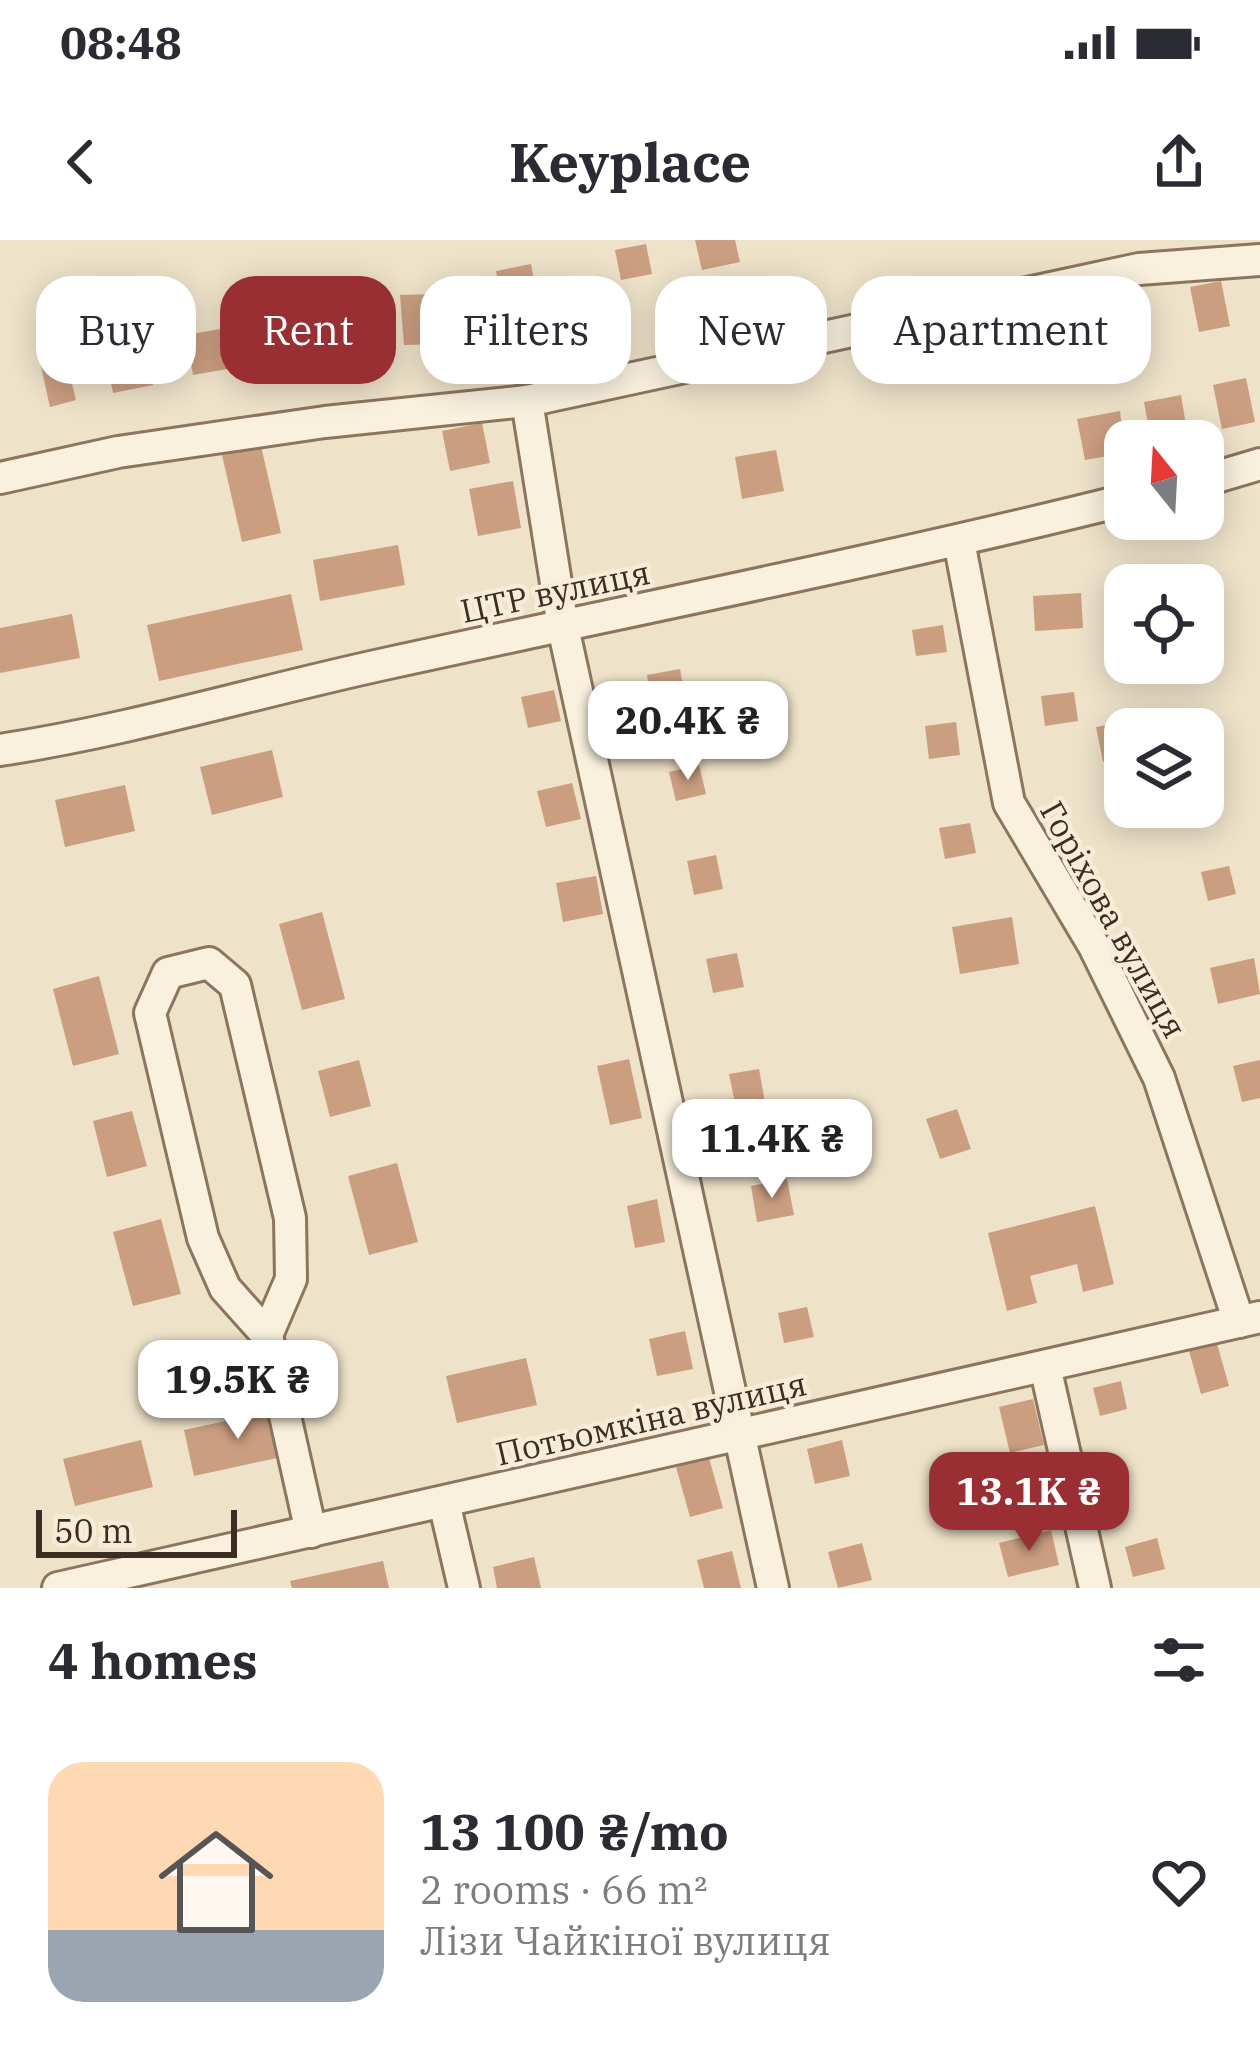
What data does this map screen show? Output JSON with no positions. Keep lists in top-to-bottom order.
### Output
{
  "streets": {
    "street": ["ЦТР вулиця", "Горіхова вулиця", "Потьомкіна вулиця"]
  },
  "crossings": [
    ["ЦТР вулиця", "Горіхова вулиця"],
    ["Горіхова вулиця", "Потьомкіна вулиця"]
  ],
  "scale_bar": "50 m",
  "north": "top",
  "page": {
    "status": "08:48",
    "header": "Keyplace",
    "chip": [
      "Buy",
      "Rent",
      "Filters",
      "New",
      "Apartment"
    ],
    "price": [
      "20.4K ₴",
      "11.4K ₴",
      "19.5K ₴",
      "13.1K ₴"
    ],
    "scale": "50 m",
    "heading": "4 homes",
    "list": [
      {
        "name": "13 100 ₴/mo",
        "note": "2 rooms · 66 m² · Лізи Чайкіної вулиця"
      }
    ]
  }
}
